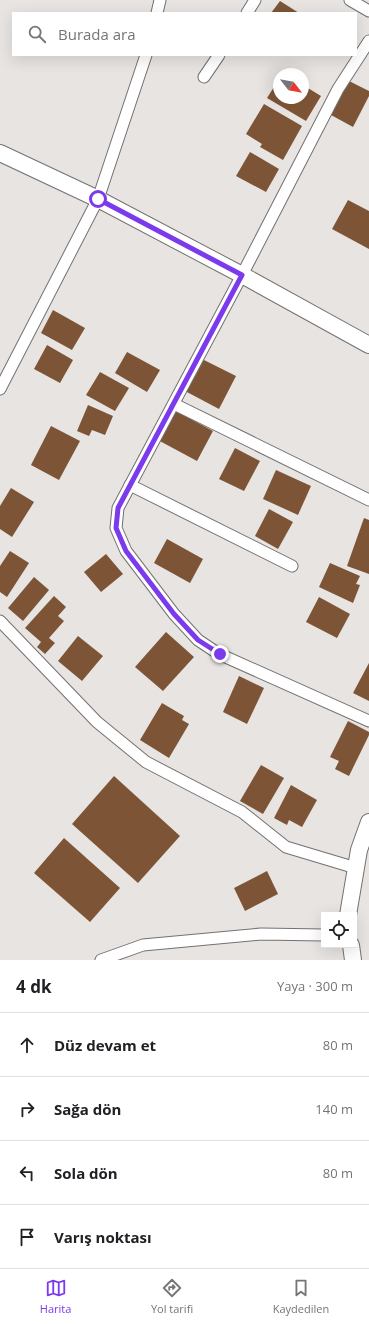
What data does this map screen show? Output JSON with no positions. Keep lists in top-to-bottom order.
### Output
{
  "north": "bottom right",
  "page": {
    "search": "Burada ara",
    "heading": ["4 dk", "Yaya · 300 m"],
    "list": [
      ["Düz devam et", "80 m"],
      ["Sağa dön", "140 m"],
      ["Sola dön", "80 m"],
      "Varış noktası"
    ],
    "nav": ["Harita", "Yol tarifi", "Kaydedilen"]
  }
}
